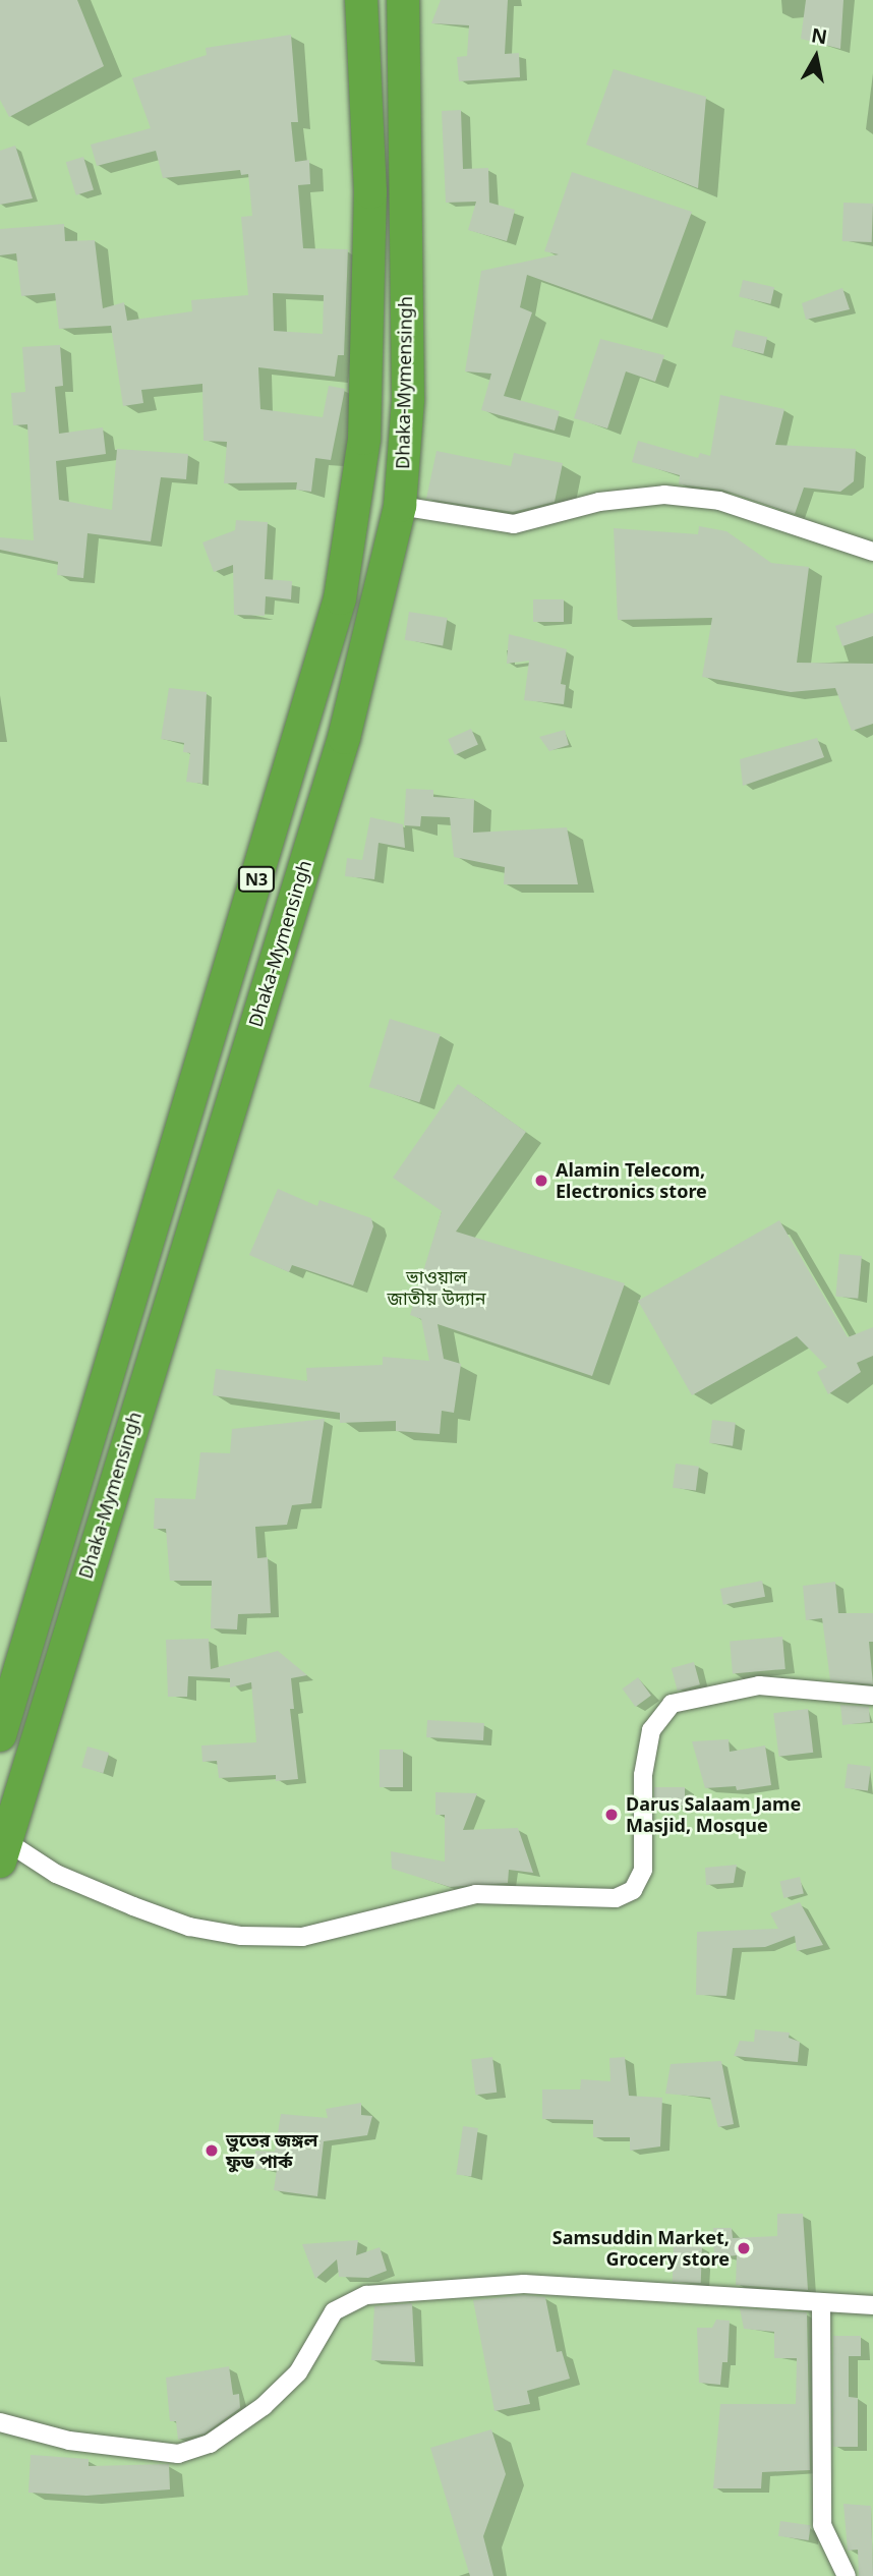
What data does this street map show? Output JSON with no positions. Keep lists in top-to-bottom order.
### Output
{
  "streets": {
    "highway": ["Dhaka-Mymensingh", "N3"]
  },
  "parks": ["ভাওয়াল জাতীয় উদ্যান"],
  "places": [
    "Alamin Telecom, Electronics store",
    "Darus Salaam Jame Masjid, Mosque",
    "ভুতের জঙ্গল ফুড পার্ক",
    "Samsuddin Market, Grocery store"
  ],
  "north": "top"
}
